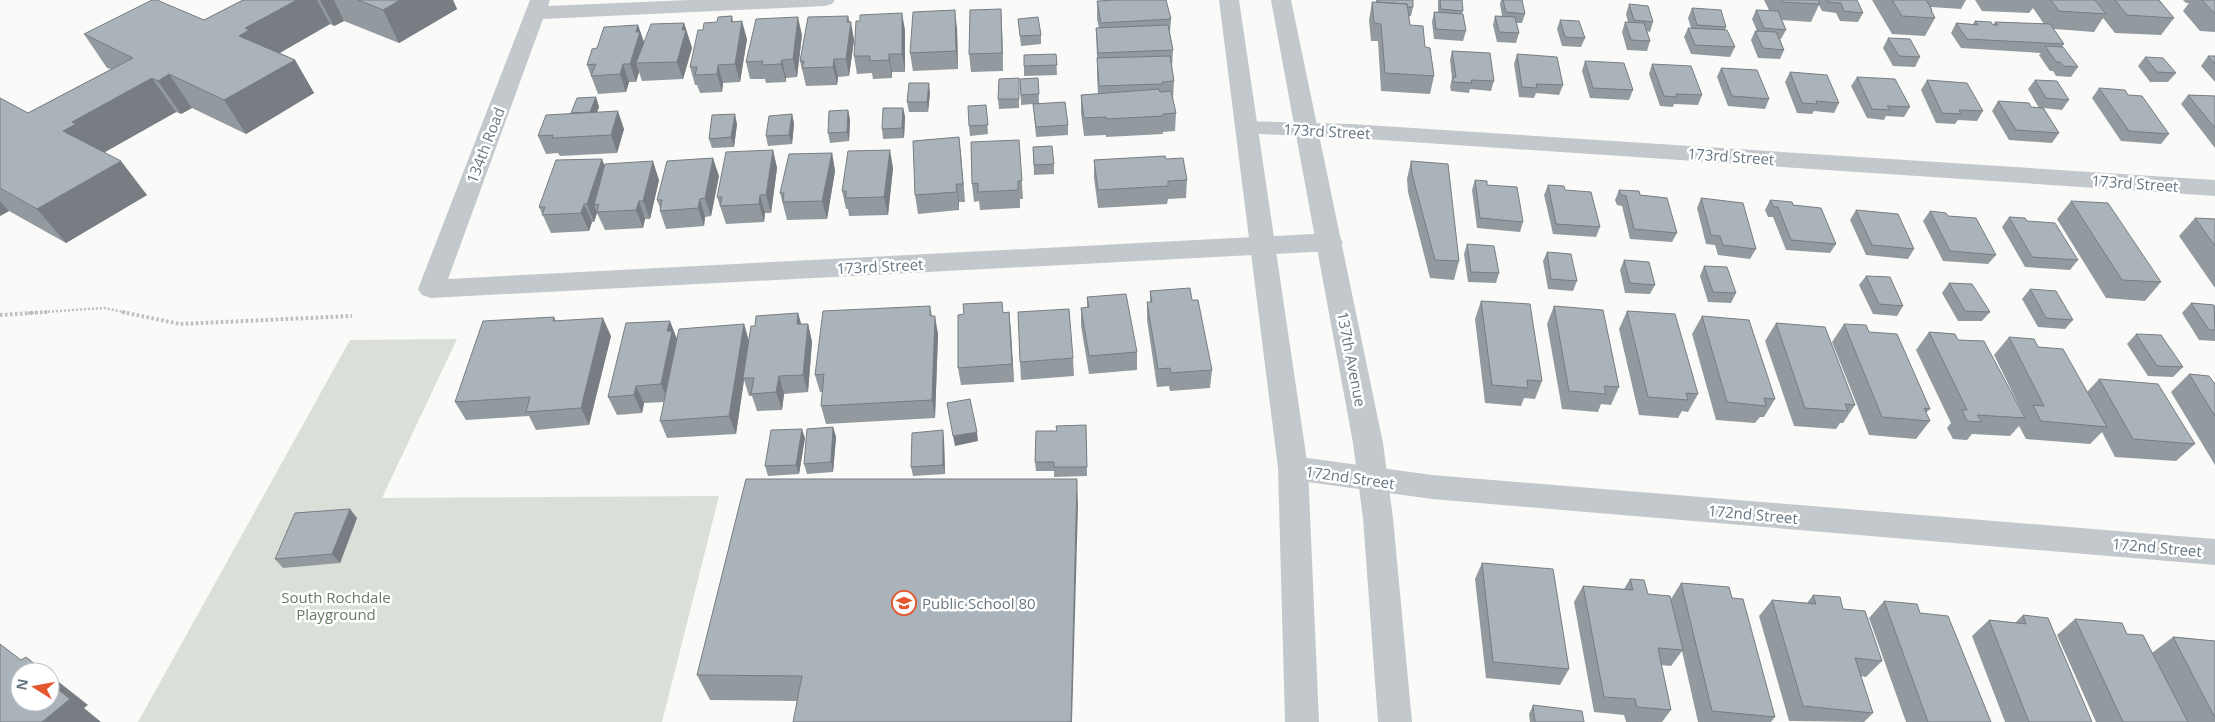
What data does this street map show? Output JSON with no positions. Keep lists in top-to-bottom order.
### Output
{
  "streets": {
    "street": [
      "173rd Street",
      "134th Road",
      "137th Avenue",
      "172nd Street"
    ]
  },
  "crossings": [
    ["173rd Street", "134th Road"],
    ["173rd Street", "137th Avenue"],
    ["137th Avenue", "172nd Street"]
  ],
  "parks": ["South Rochdale Playground"],
  "places": {
    "school or university": ["Public School 80"]
  },
  "north": "left"
}
